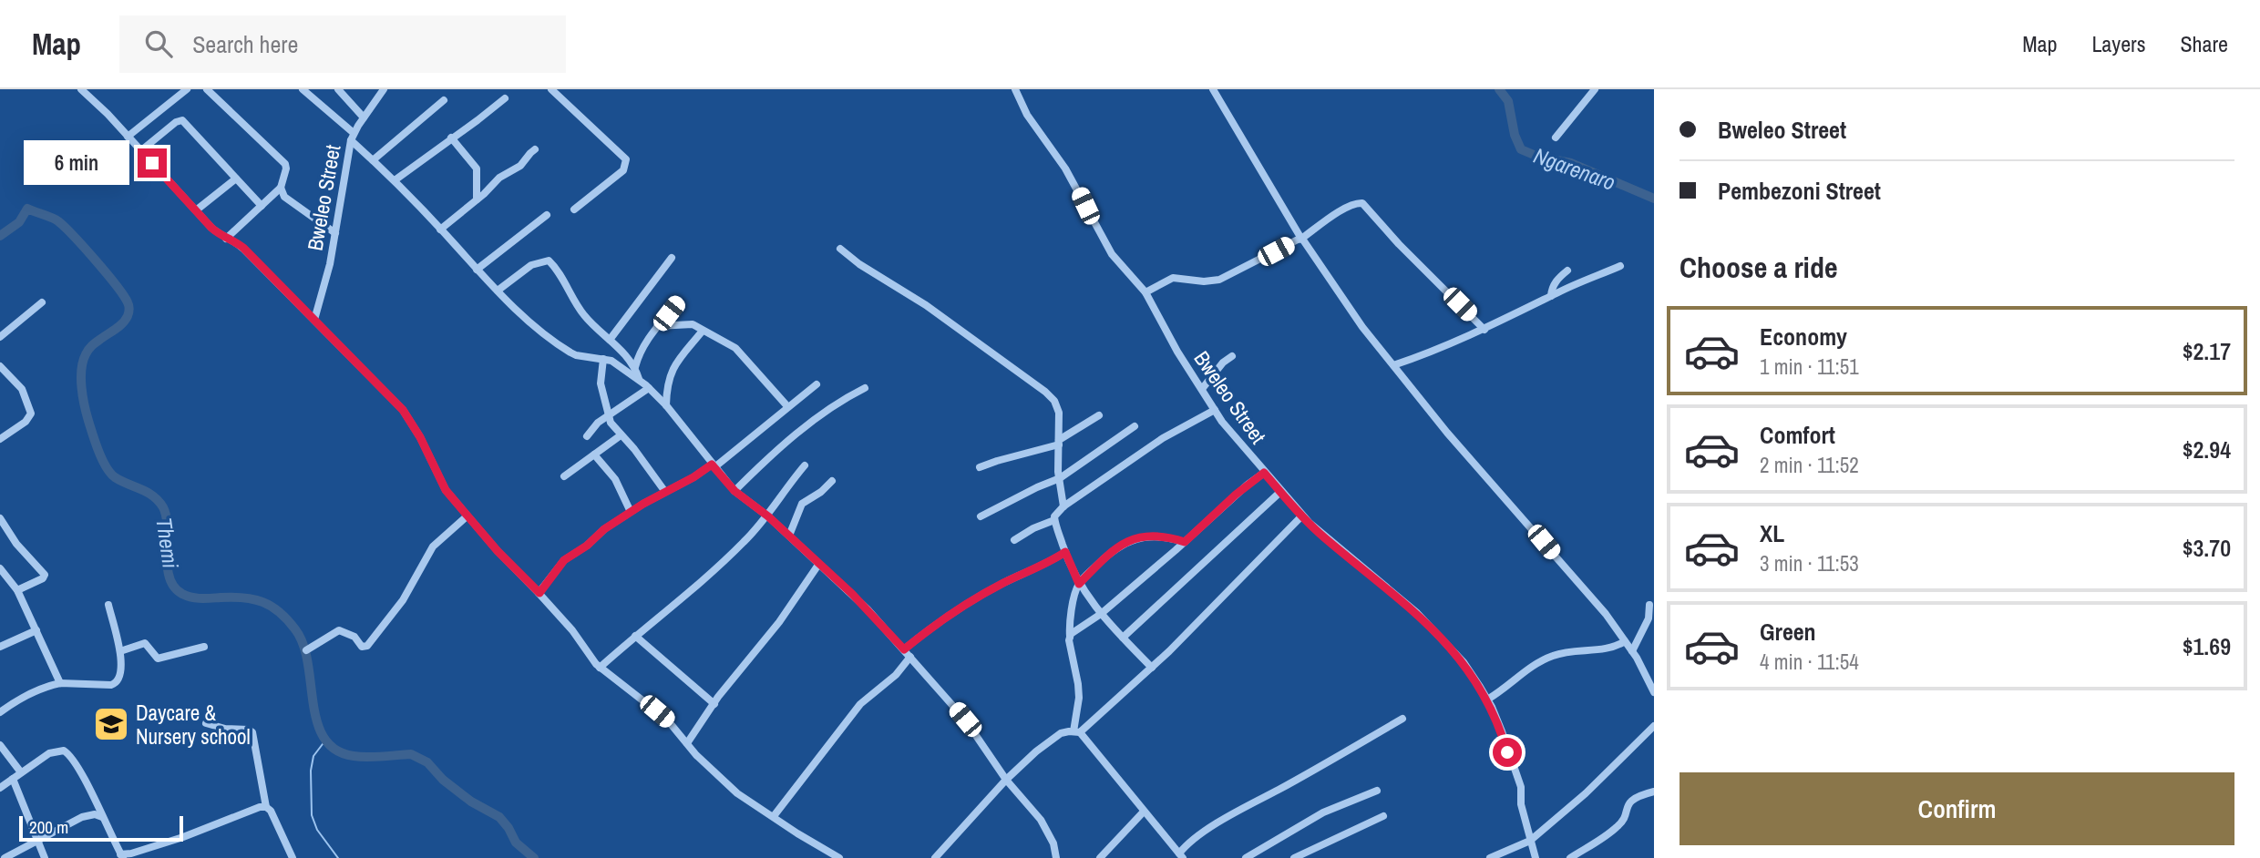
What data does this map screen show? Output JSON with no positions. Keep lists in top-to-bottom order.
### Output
{
  "streets": {
    "street": ["Bweleo Street"]
  },
  "water": ["Ngarenaro", "Themi"],
  "places": {
    "school or university": ["Daycare & Nursery school"]
  },
  "scale_bar": "200 m",
  "page": {
    "header": "Map",
    "search": "Search here",
    "nav": ["Map", "Layers", "Share"],
    "banner": ["Bweleo Street", "Pembezoni Street"],
    "bubble": "6 min",
    "heading": "Choose a ride",
    "list": [
      {
        "name": "Economy",
        "note": "1 min · 11:51",
        "value": "$2.17"
      },
      {
        "name": "Comfort",
        "note": "2 min · 11:52",
        "value": "$2.94"
      },
      {
        "name": "XL",
        "note": "3 min · 11:53",
        "value": "$3.70"
      },
      {
        "name": "Green",
        "note": "4 min · 11:54",
        "value": "$1.69"
      }
    ],
    "buttons": "Confirm",
    "scale": "200 m"
  }
}
